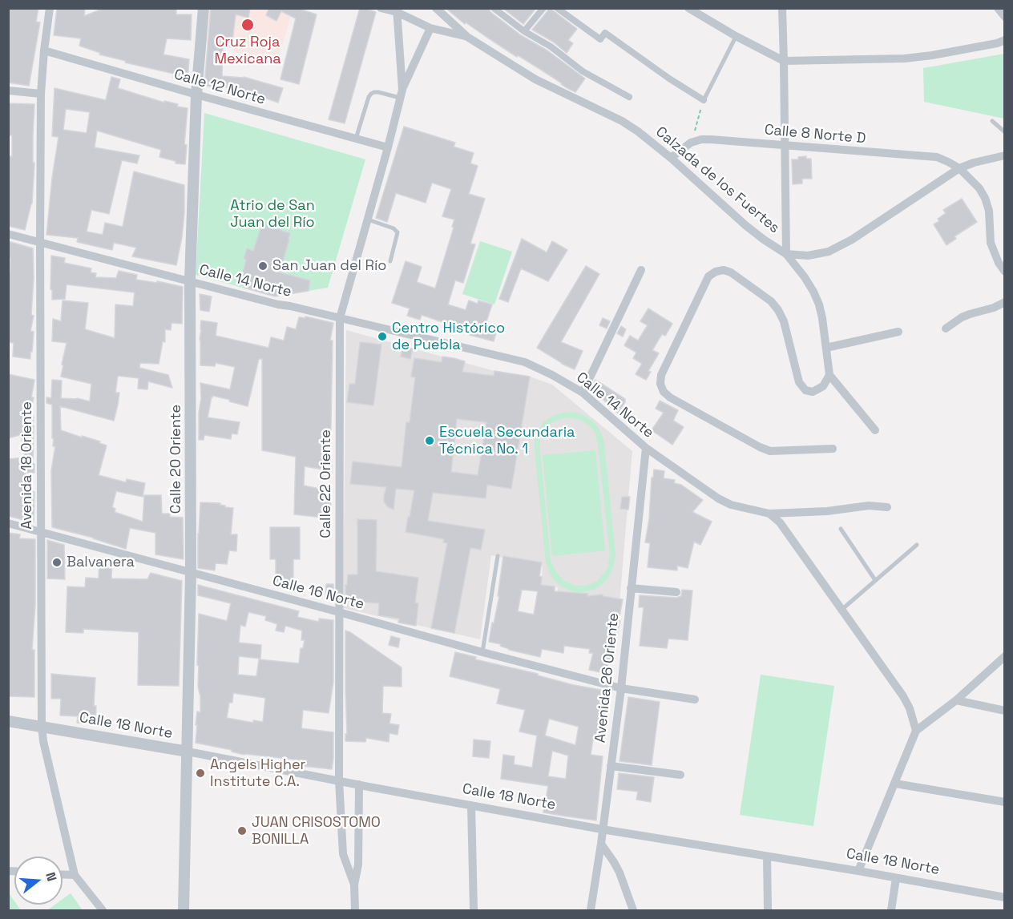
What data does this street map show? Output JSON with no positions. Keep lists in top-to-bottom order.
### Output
{
  "streets": {
    "street": [
      "Calle 12 Norte",
      "Calle 8 Norte D",
      "Calzada de los Fuertes",
      "Calle 14 Norte",
      "Calle 20 Oriente",
      "Avenida 18 Oriente",
      "Calle 22 Oriente",
      "Calle 16 Norte",
      "Avenida 26 Oriente",
      "Calle 18 Norte"
    ]
  },
  "crossings": [
    ["Calle 12 Norte", "Calle 20 Oriente"],
    ["Calle 12 Norte", "Avenida 18 Oriente"],
    ["Calle 12 Norte", "Calle 22 Oriente"],
    ["Calle 8 Norte D", "Calzada de los Fuertes"],
    ["Calzada de los Fuertes", "Calle 22 Oriente"],
    ["Calle 14 Norte", "Calle 20 Oriente"],
    ["Calle 14 Norte", "Avenida 18 Oriente"],
    ["Calle 14 Norte", "Calle 22 Oriente"],
    ["Calle 14 Norte", "Avenida 26 Oriente"],
    ["Calle 20 Oriente", "Calle 16 Norte"],
    ["Calle 20 Oriente", "Calle 18 Norte"],
    ["Avenida 18 Oriente", "Calle 16 Norte"],
    ["Avenida 18 Oriente", "Calle 18 Norte"],
    ["Calle 22 Oriente", "Calle 16 Norte"],
    ["Calle 22 Oriente", "Calle 18 Norte"],
    ["Calle 16 Norte", "Avenida 26 Oriente"],
    ["Avenida 26 Oriente", "Calle 18 Norte"]
  ],
  "parks": ["Atrio de San Juan del Río"],
  "places": [
    "Cruz Roja Mexicana",
    "San Juan del Río",
    "Centro Histórico de Puebla",
    "Escuela Secundaria Técnica No. 1",
    "Balvanera",
    "Angels Higher Institute C.A.",
    "JUAN CRISOSTOMO BONILLA"
  ],
  "north": "right"
}
